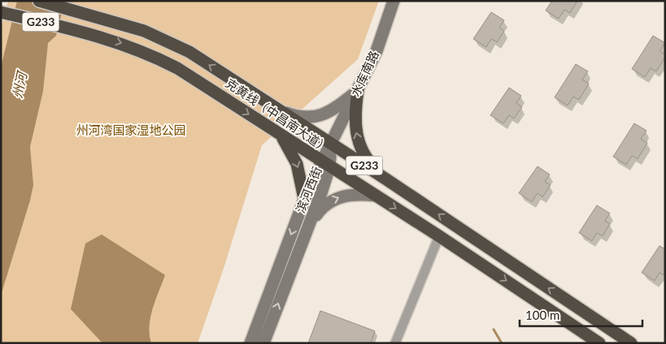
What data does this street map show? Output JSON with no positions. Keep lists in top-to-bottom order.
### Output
{
  "streets": {
    "highway": ["G233", "克黄线（中昌南大道）"],
    "main road": ["水库南路", "滨河西街"]
  },
  "crossings": [
    ["水库南路", "克黄线（中昌南大道）"],
    ["水库南路", "滨河西街"],
    ["克黄线（中昌南大道）", "滨河西街"]
  ],
  "water": ["州河"],
  "parks": ["州河湾国家湿地公园"],
  "scale_bar": "100 m"
}
